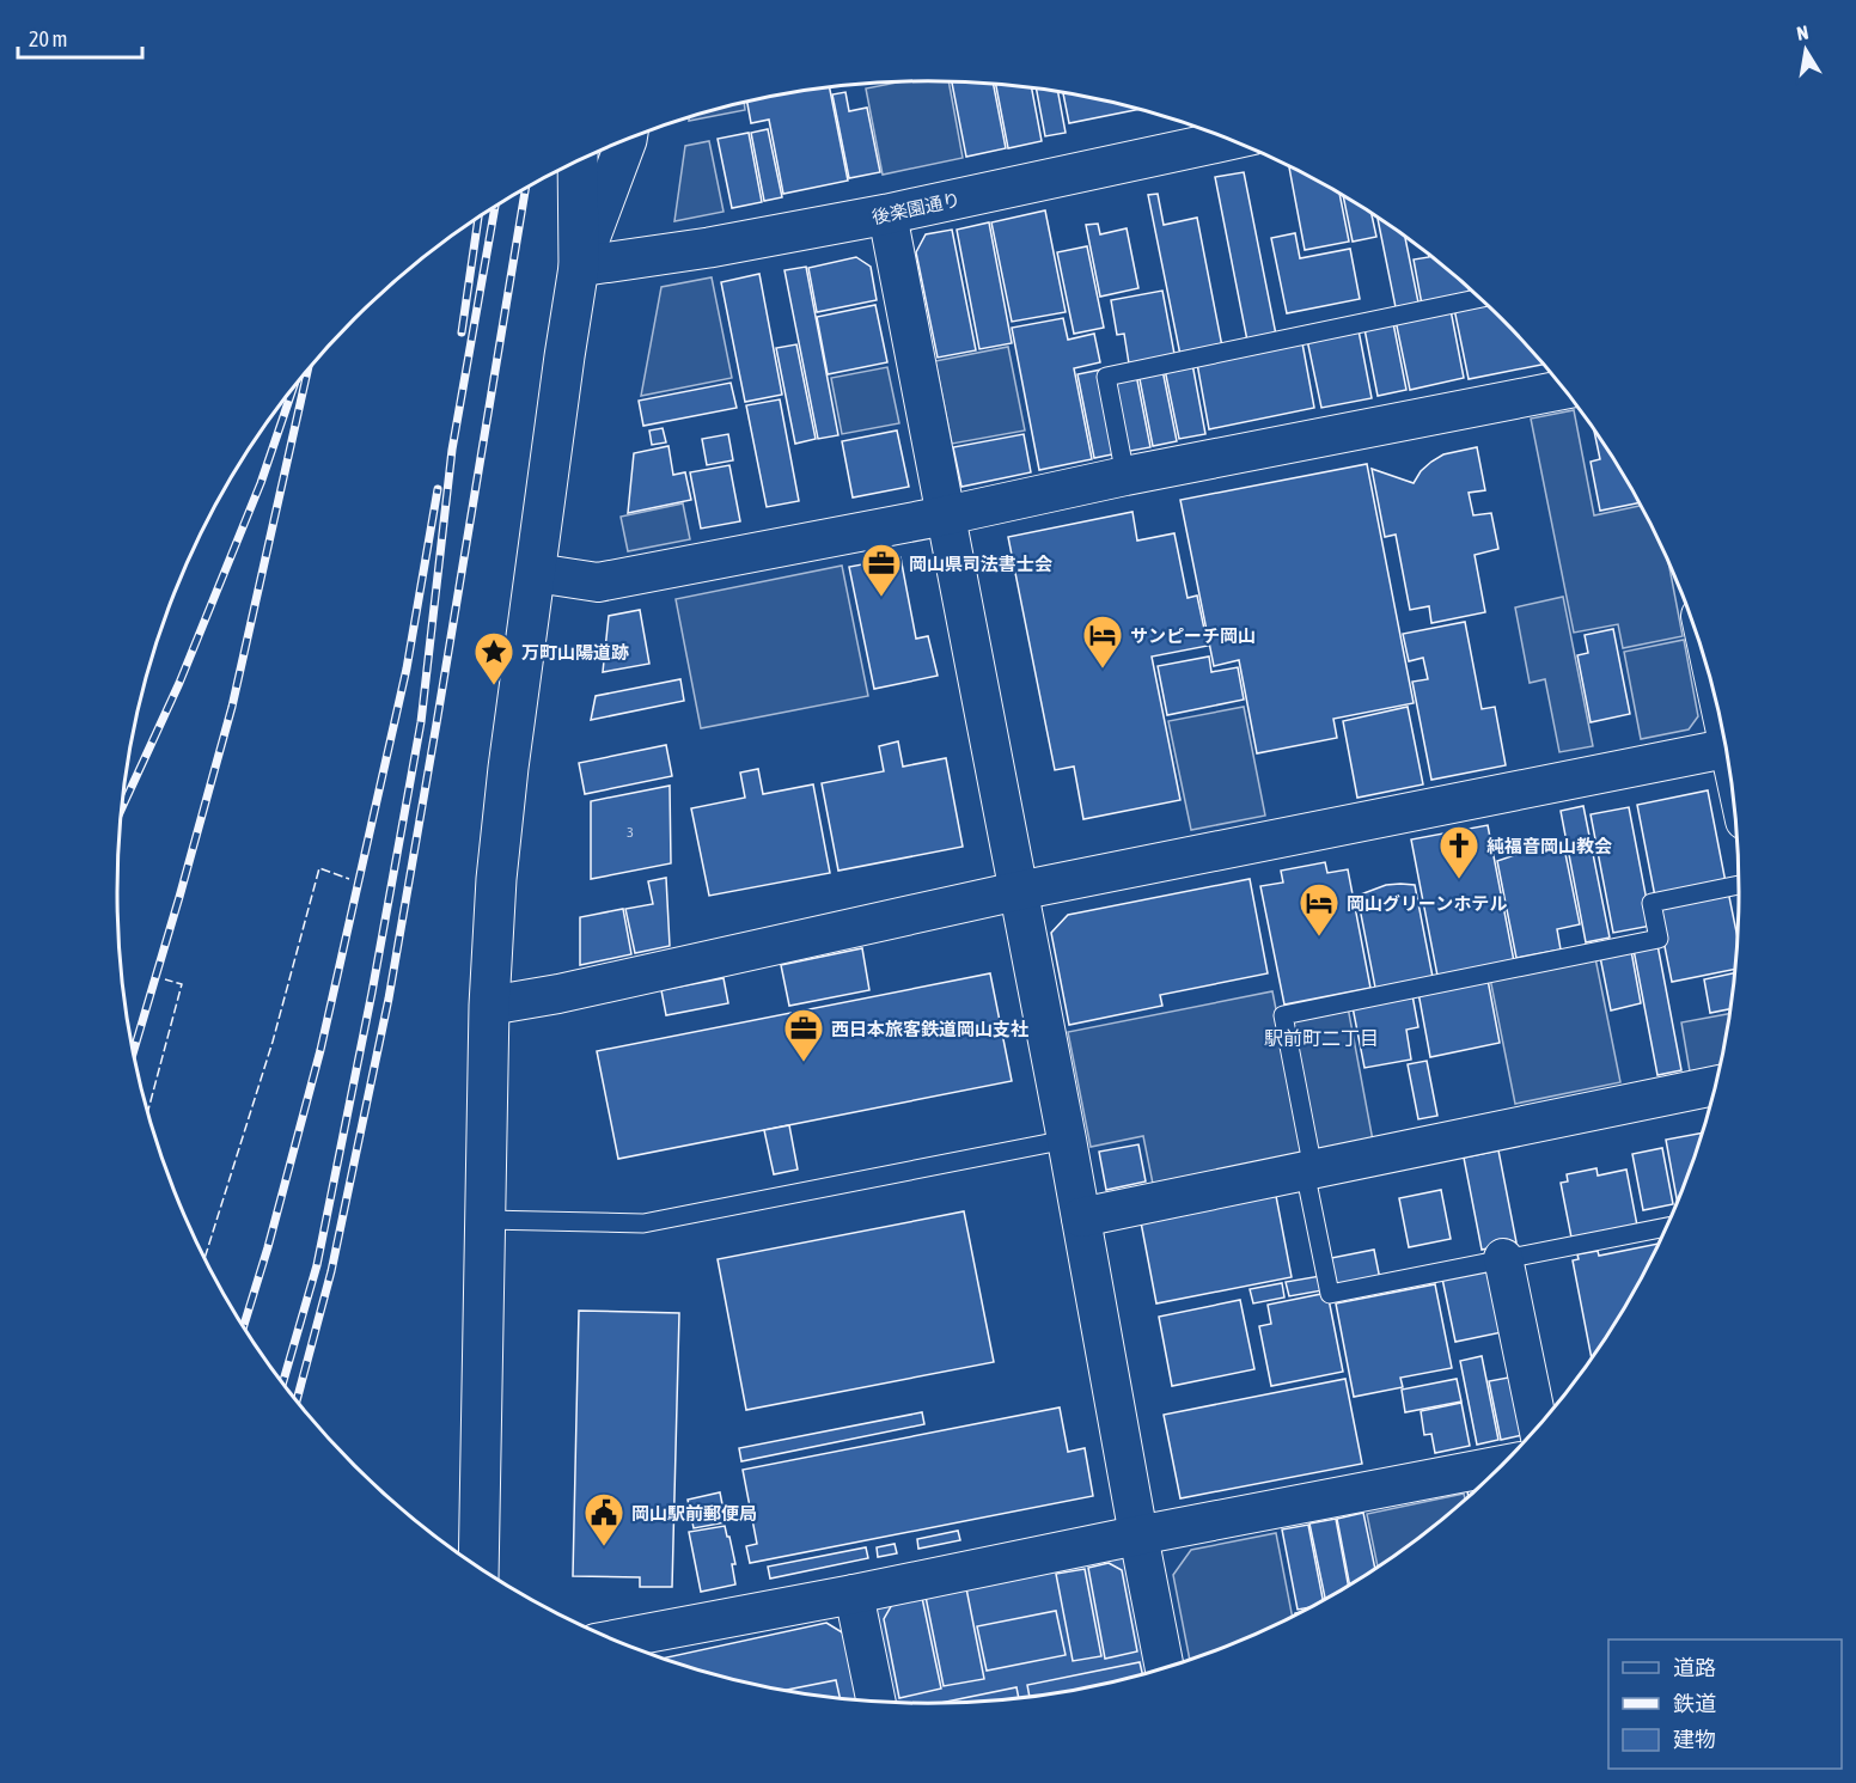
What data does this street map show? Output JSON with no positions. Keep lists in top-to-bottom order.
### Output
{
  "streets": {
    "street": ["後楽園通り"]
  },
  "districts": ["駅前町二丁目"],
  "places": {
    "office": ["岡山県司法書士会", "西日本旅客鉄道岡山支社"],
    "hotel": ["サンピーチ岡山", "岡山グリーンホテル"],
    "place": ["万町山陽道跡"],
    "church": ["純福音岡山教会"],
    "public building": ["岡山駅前郵便局"]
  },
  "house_numbers": ["3"],
  "legend": ["道路", "鉄道", "建物"],
  "scale_bar": "20 m",
  "north": "top"
}
